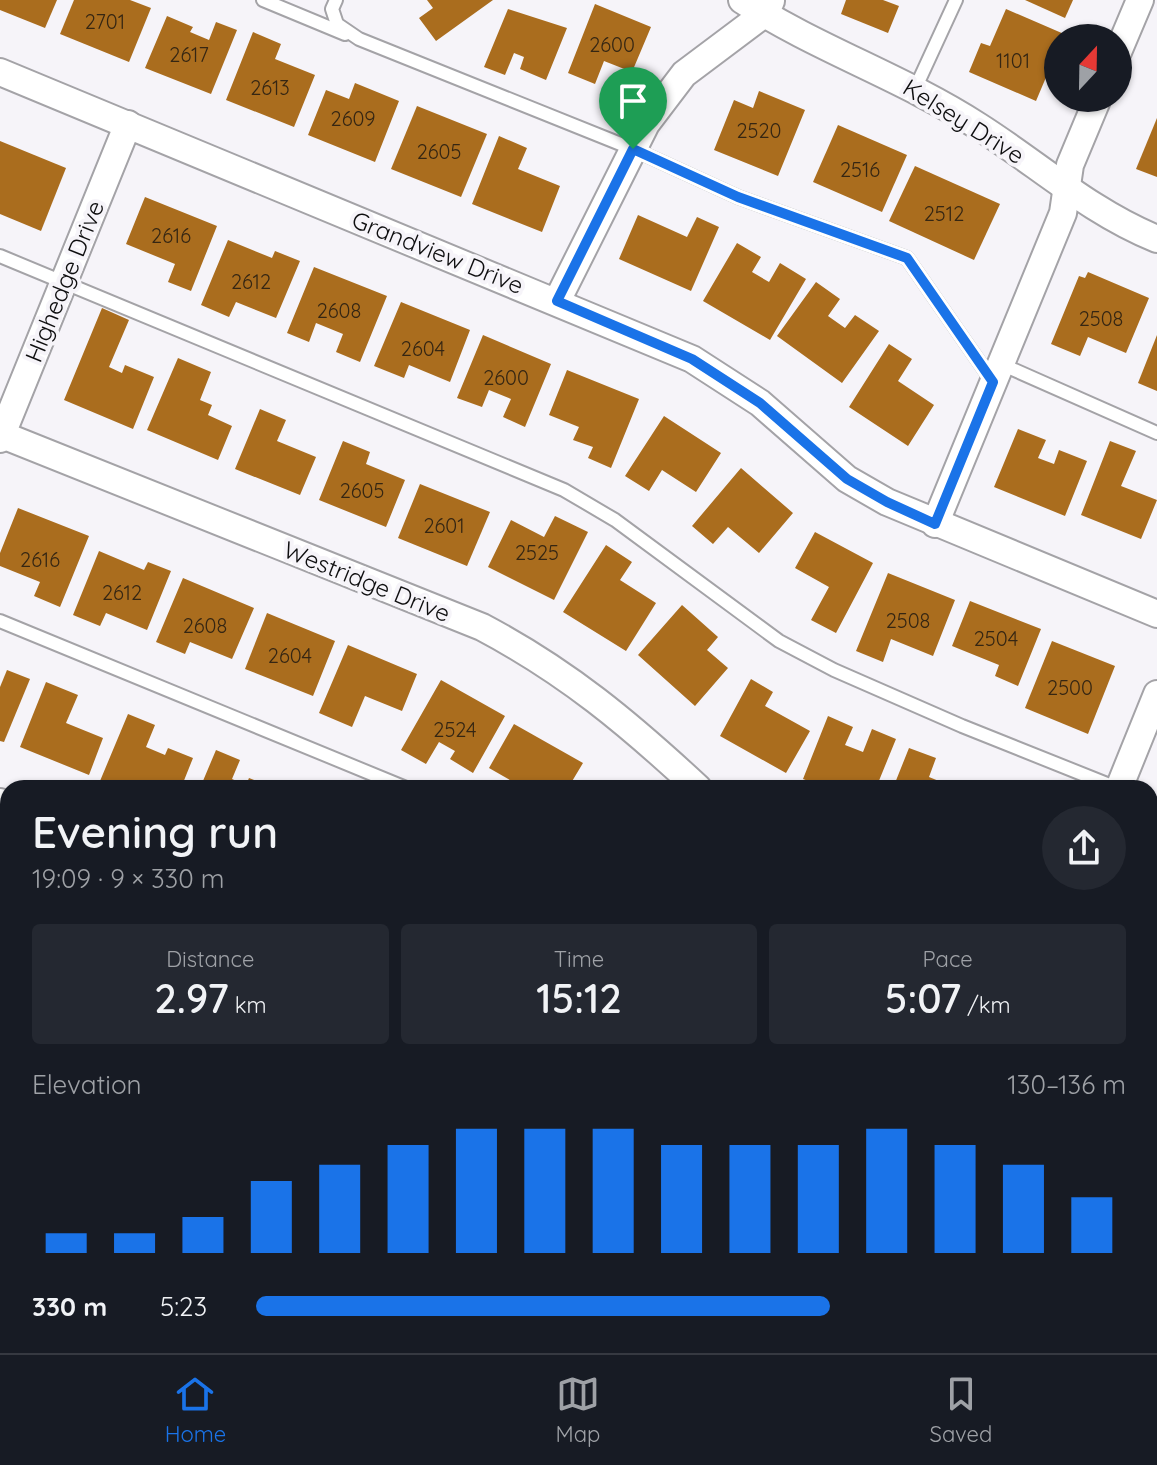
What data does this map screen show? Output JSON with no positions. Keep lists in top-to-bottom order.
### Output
{
  "streets": {
    "street": [
      "Kelsey Drive",
      "Grandview Drive",
      "Highedge Drive",
      "Westridge Drive"
    ]
  },
  "crossings": [
    ["Grandview Drive", "Highedge Drive"],
    ["Highedge Drive", "Westridge Drive"]
  ],
  "house_numbers": [
    "2701",
    "2600",
    "2617",
    "1101",
    "2613",
    "2609",
    "2520",
    "2605",
    "2516",
    "2512",
    "2616",
    "2612",
    "2608",
    "2508",
    "2604",
    "2600",
    "2605",
    "2601",
    "2525",
    "2616",
    "2612",
    "2508",
    "2608",
    "2504",
    "2604",
    "2500",
    "2524"
  ],
  "north": "top",
  "page": {
    "heading": ["Evening run", "19:09 · 9 × 330 m"],
    "stats": [
      ["Distance", "2.97 km"],
      ["Time", "15:12"],
      ["Pace", "5:07 /km"]
    ],
    "chart": ["Elevation", "130–136 m"],
    "list": [
      {
        "name": "330 m",
        "note": "5:23"
      }
    ],
    "tabs": ["Home", "Map", "Saved"]
  }
}
